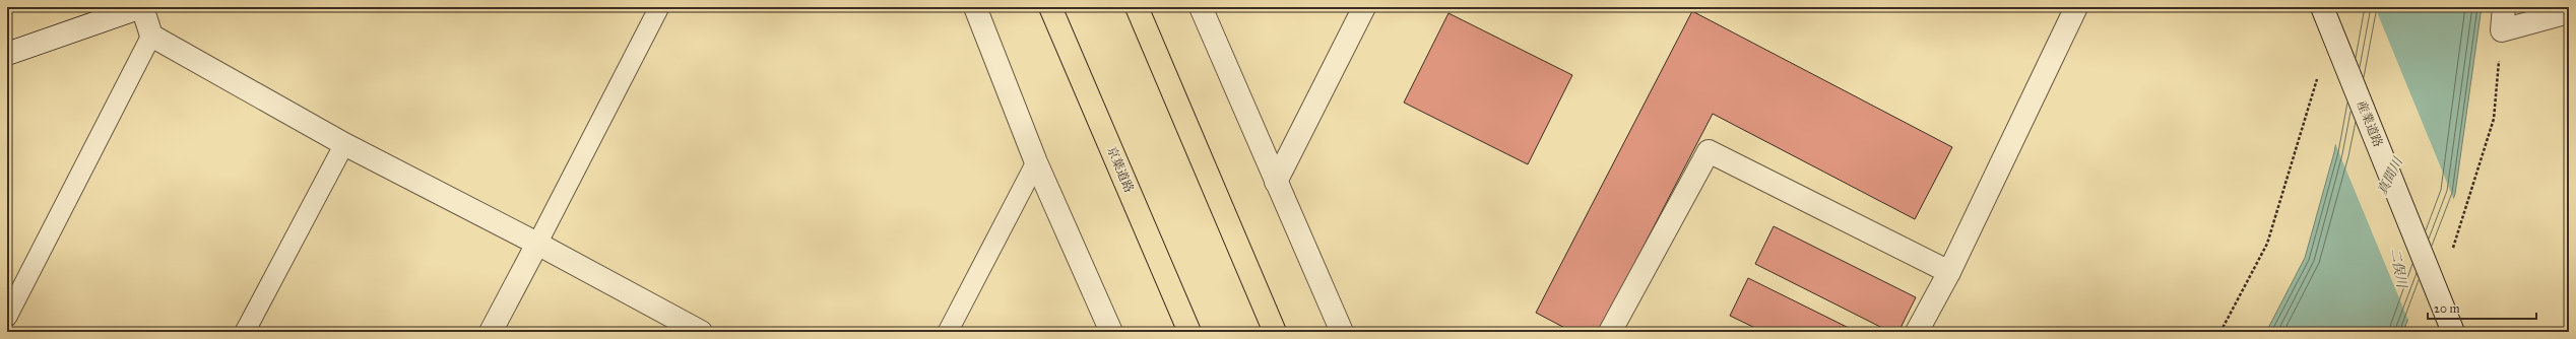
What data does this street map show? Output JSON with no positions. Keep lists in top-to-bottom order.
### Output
{
  "streets": {
    "highway": ["京葉道路"],
    "street": ["産業道路"]
  },
  "water": ["真間川", "二俣川"],
  "scale_bar": "20 m"
}
